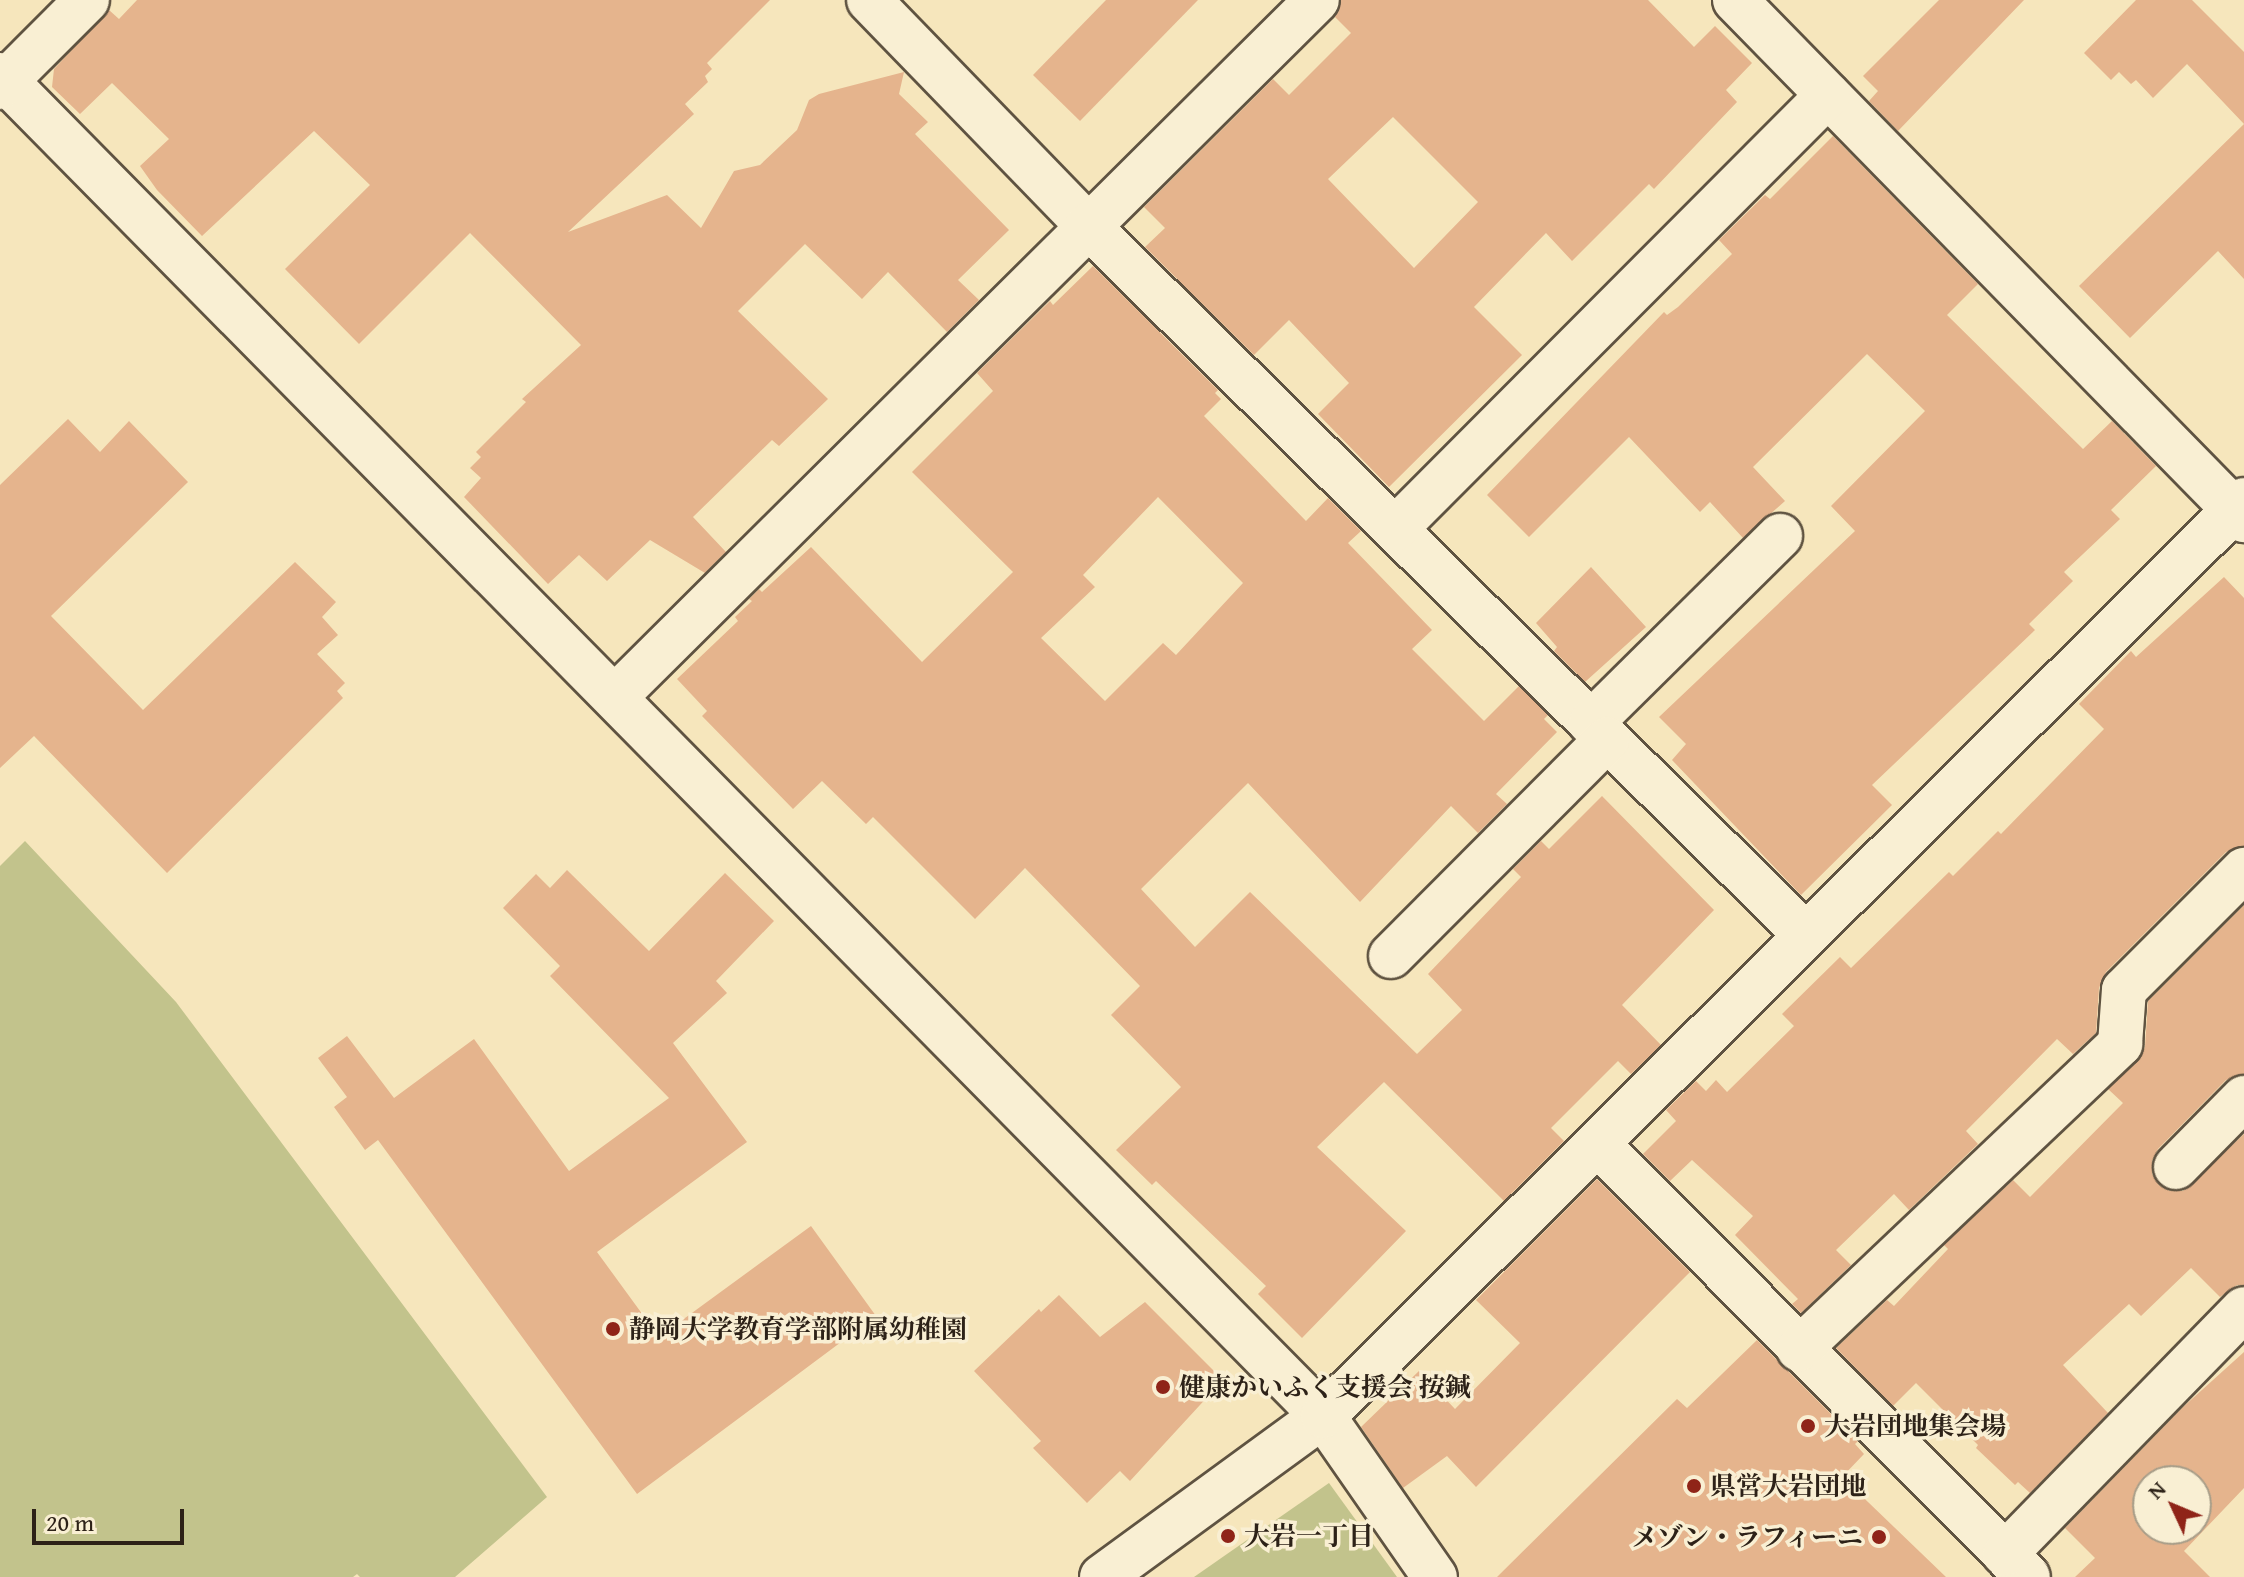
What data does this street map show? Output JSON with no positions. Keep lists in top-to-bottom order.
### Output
{
  "places": [
    "静岡大学教育学部附属幼稚園",
    "健康かいふく支援会 按鍼",
    "大岩団地集会場",
    "県営大岩団地",
    "大岩一丁目",
    "メゾン・ラフィーニ"
  ],
  "scale_bar": "20 m",
  "north": "top left"
}
